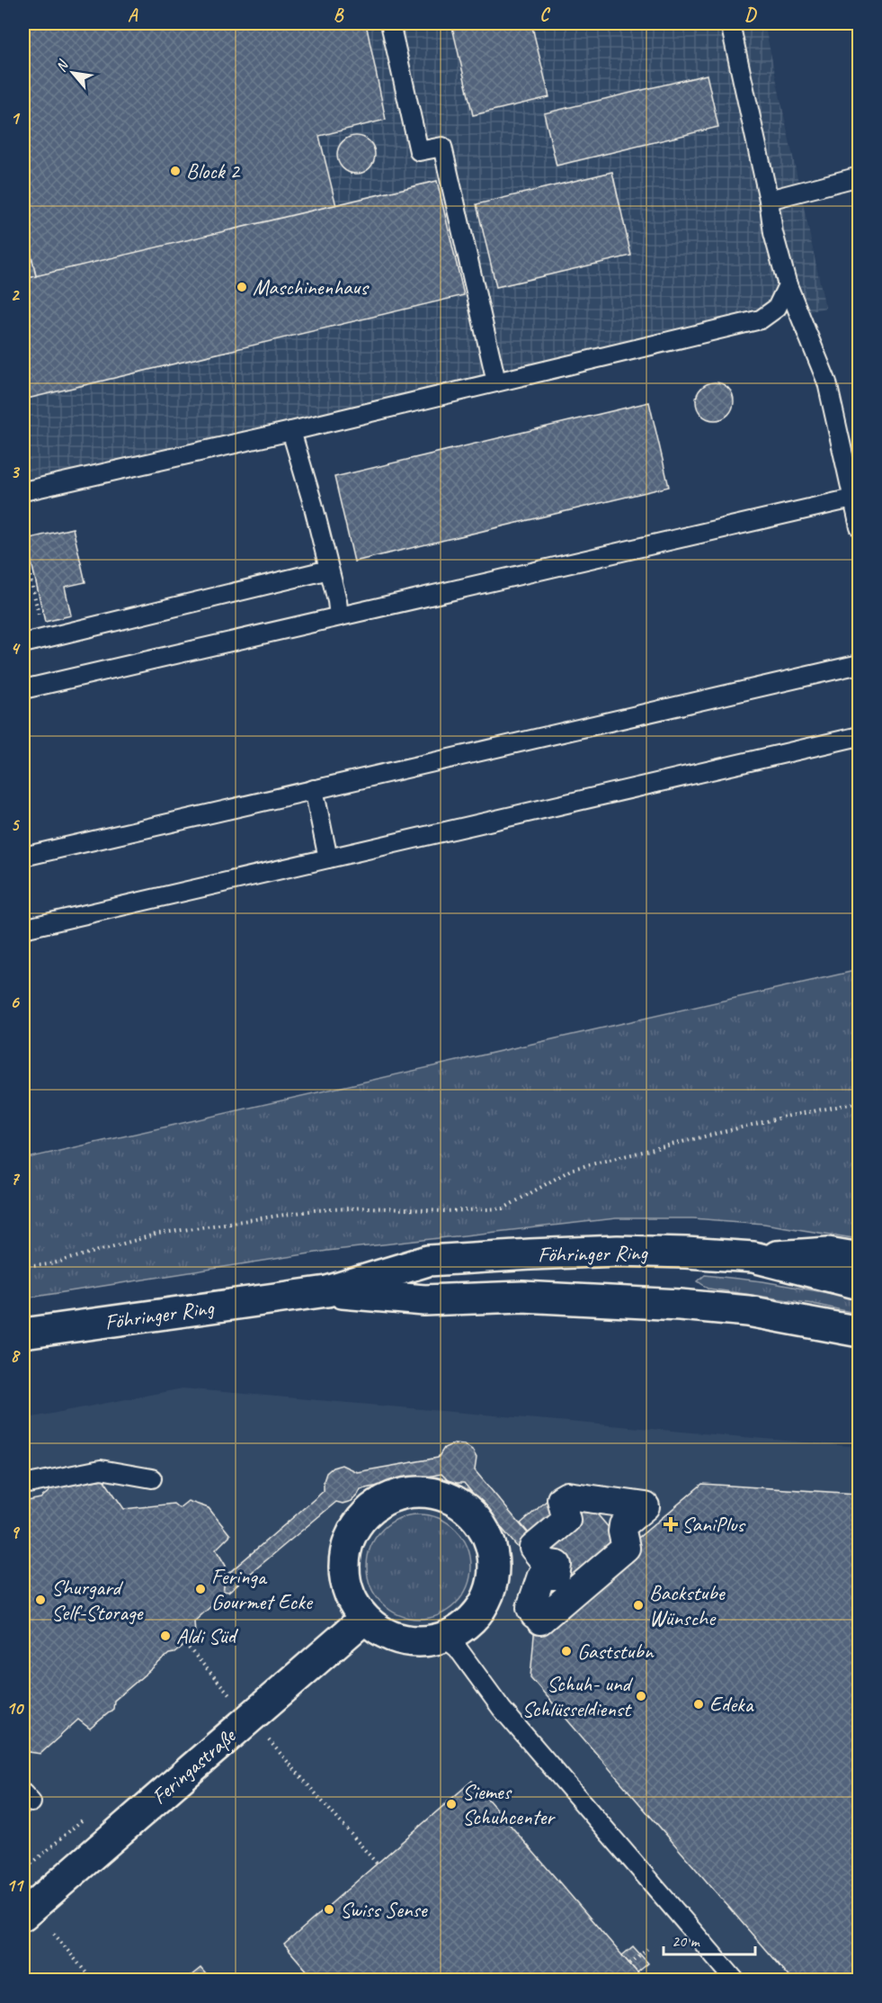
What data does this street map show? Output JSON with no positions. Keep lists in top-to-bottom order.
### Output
{
  "streets": {
    "main road": ["Föhringer Ring", "Feringastraße"]
  },
  "places": {
    "other": [
      "Block 2",
      "Maschinenhaus",
      "Feringa Gourmet Ecke",
      "Shurgard Self-Storage",
      "Backstube Wünsche",
      "Aldi Süd",
      "Gaststubn",
      "Schuh- und Schlüsseldienst",
      "Edeka",
      "Siemes Schuhcenter",
      "Swiss Sense"
    ],
    "health": ["SaniPlus"]
  },
  "scale_bar": "20 m",
  "north": "top left",
  "grid": {
    "columns": [
      "A",
      "B",
      "C",
      "D"
    ],
    "rows": [
      "1",
      "2",
      "3",
      "4",
      "5",
      "6",
      "7",
      "8",
      "9",
      "10",
      "11"
    ]
  }
}
